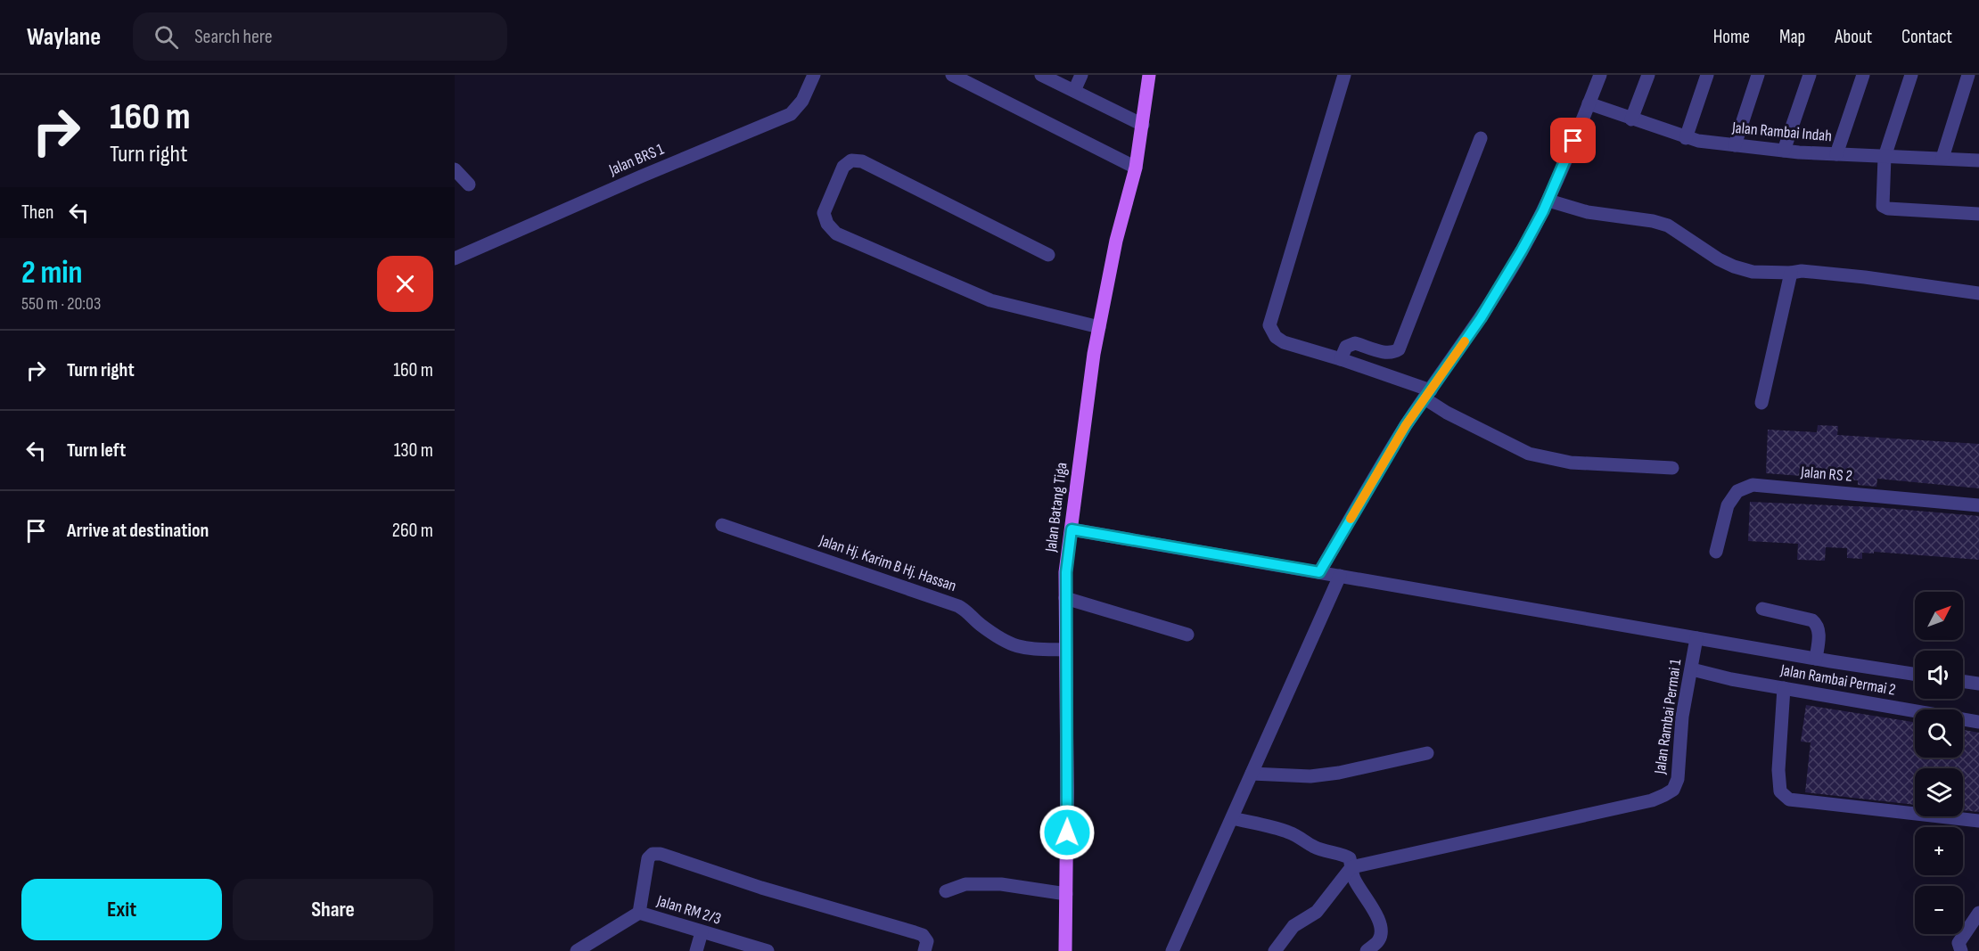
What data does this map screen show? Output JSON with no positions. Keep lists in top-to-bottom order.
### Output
{
  "streets": {
    "main road": ["Jalan Batang Tiga"],
    "street": [
      "Jalan Rambai Indah",
      "Jalan BRS 1",
      "Jalan RS 2",
      "Jalan Hj. Karim B Hj. Hassan",
      "Jalan Rambai Permai 2",
      "Jalan Rambai Permai 1",
      "Jalan RM 2/3"
    ]
  },
  "crossings": [
    ["Jalan Batang Tiga", "Jalan Hj. Karim B Hj. Hassan"],
    ["Jalan Rambai Permai 2", "Jalan Rambai Permai 1"]
  ],
  "north": "top right",
  "page": {
    "header": "Waylane",
    "search": "Search here",
    "nav": [
      "Home",
      "Map",
      "About",
      "Contact"
    ],
    "turn": ["160 m", "Turn right"],
    "then": "Then",
    "heading": ["2 min", "550 m · 20:03"],
    "list": [
      {
        "name": "Turn right",
        "value": "160 m"
      },
      {
        "name": "Turn left",
        "value": "130 m"
      },
      {
        "name": "Arrive at destination",
        "value": "260 m"
      }
    ],
    "map_buttons": ["+", "−"],
    "buttons": ["Exit", "Share"]
  }
}
